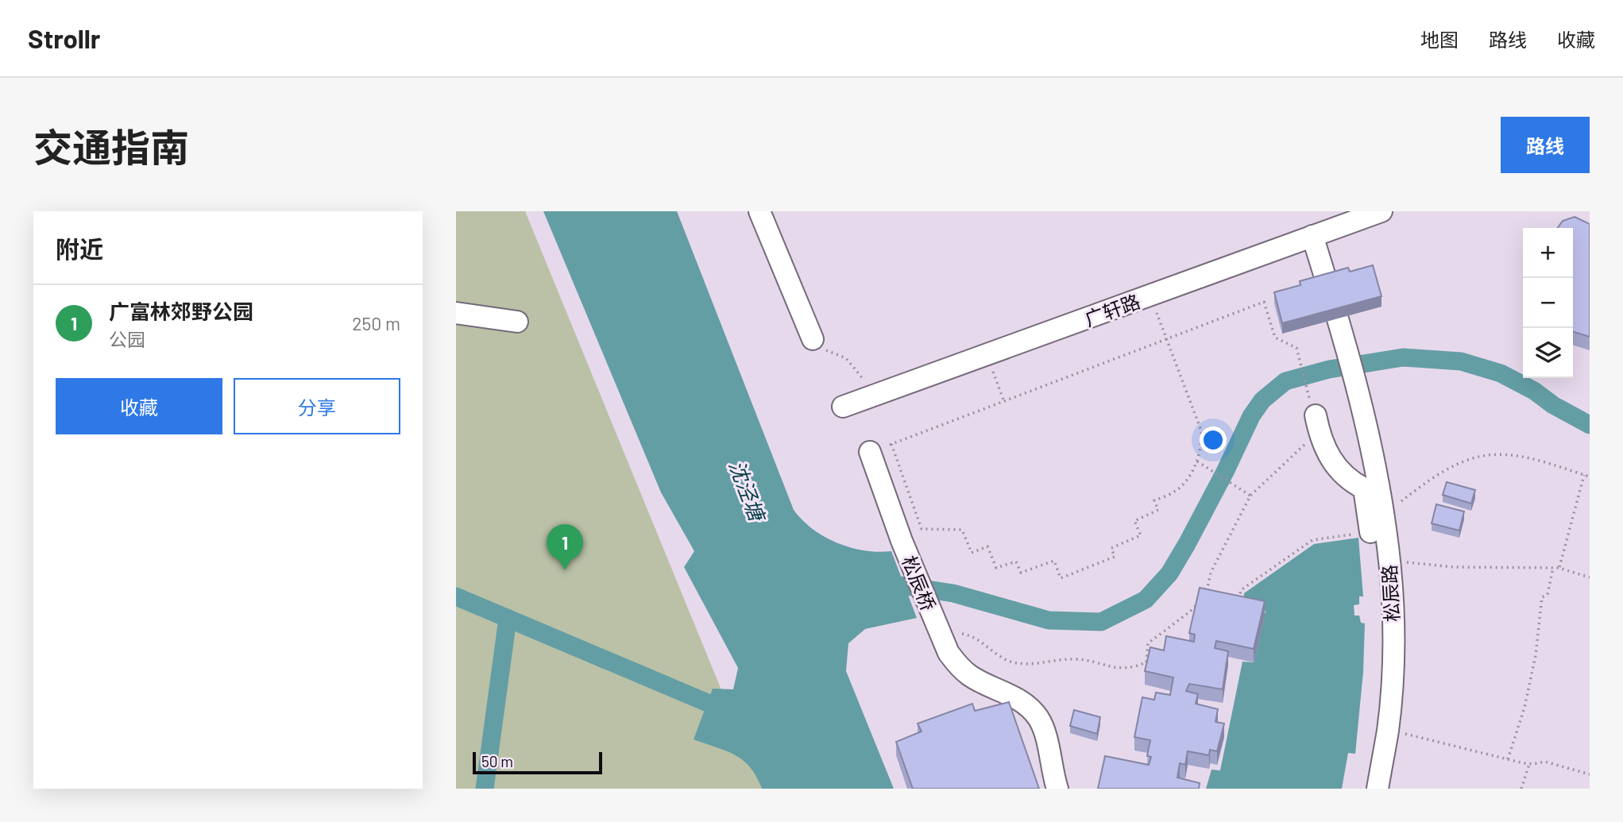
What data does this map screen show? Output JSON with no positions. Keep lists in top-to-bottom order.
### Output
{
  "streets": {
    "street": ["广轩路", "松辰桥", "松辰路"]
  },
  "crossings": [
    ["广轩路", "松辰路"]
  ],
  "water": ["沈泾塘"],
  "scale_bar": "50 m",
  "page": {
    "header": "Strollr",
    "nav": ["地图", "路线", "收藏"],
    "title": "交通指南",
    "buttons": [
      "路线",
      ["收藏", "分享"]
    ],
    "heading": "附近",
    "map_buttons": ["+", "−"],
    "list": [
      {
        "mark": "1",
        "name": "广富林郊野公园",
        "note": "公园",
        "value": "250 m"
      }
    ],
    "pins": "1",
    "scale": "50 m"
  }
}
